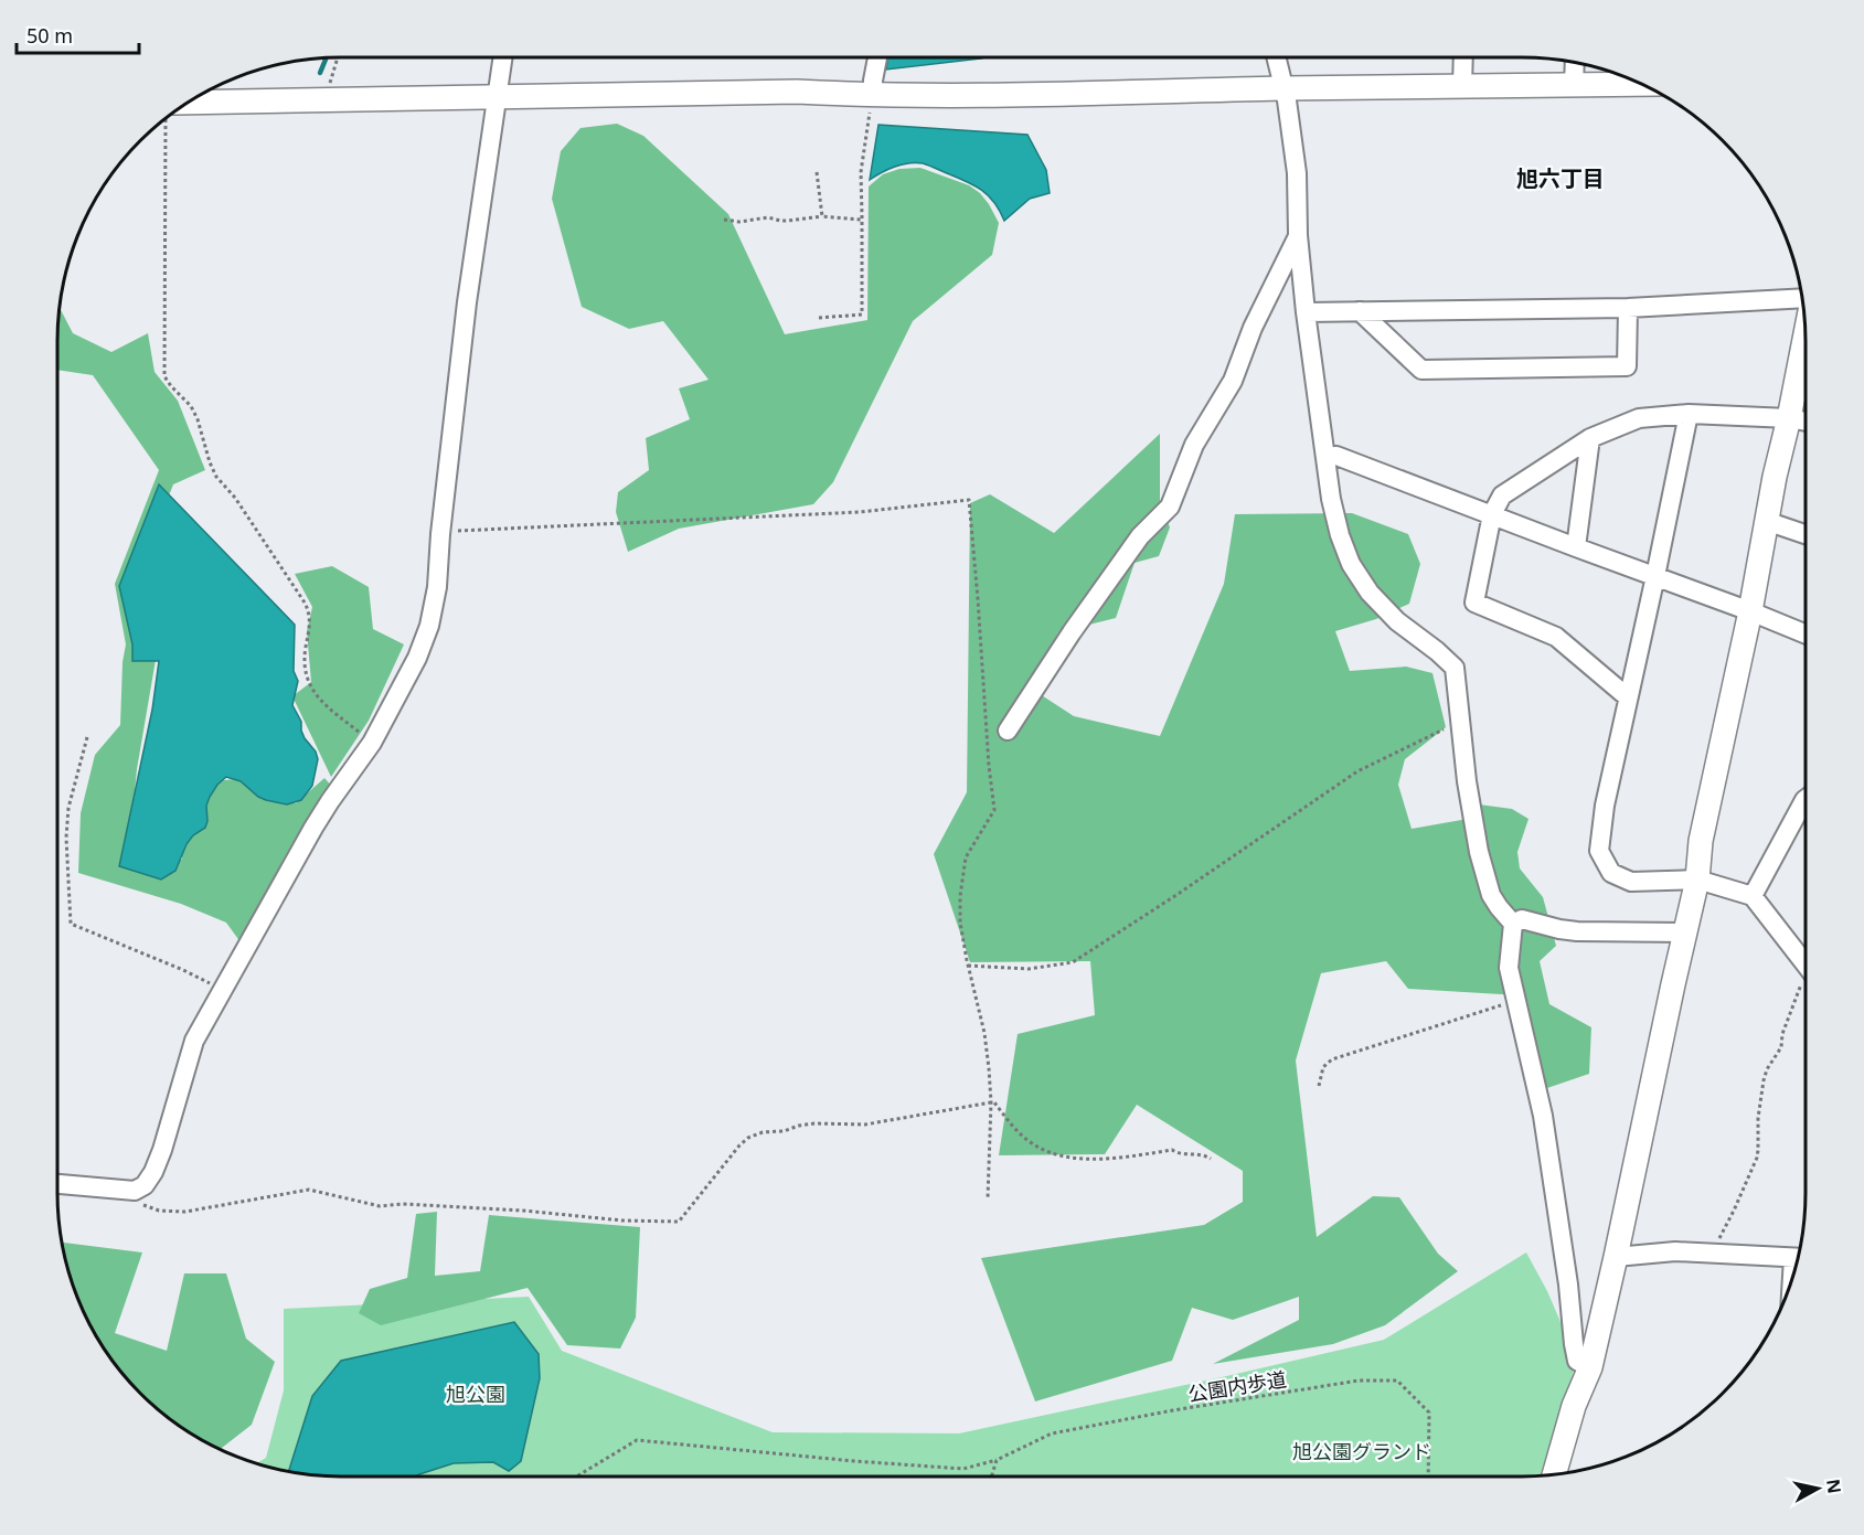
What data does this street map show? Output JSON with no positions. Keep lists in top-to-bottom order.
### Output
{
  "streets": {
    "path": ["公園内歩道"]
  },
  "districts": ["旭六丁目"],
  "parks": ["旭公園", "旭公園グランド"],
  "scale_bar": "50 m",
  "north": "right"
}
